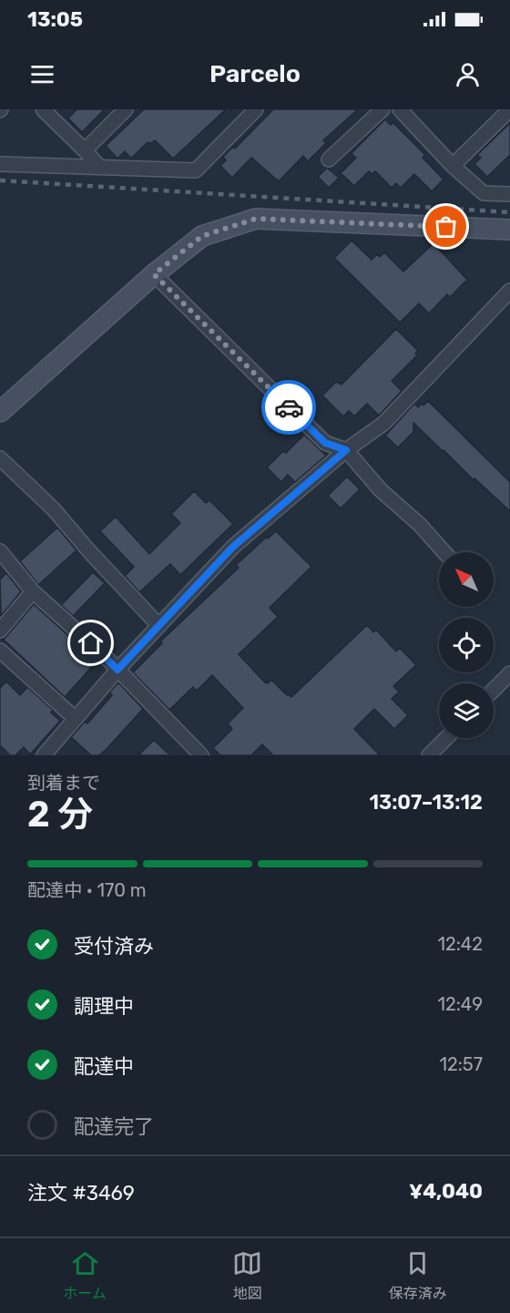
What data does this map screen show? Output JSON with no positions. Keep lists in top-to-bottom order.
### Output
{
  "north": "top left",
  "page": {
    "status": "13:05",
    "header": "Parcelo",
    "heading": ["2 分", "到着まで", "13:07–13:12"],
    "panel": ["注文 #3469", "¥4,040"],
    "bar": "配達中 · 170 m",
    "list": [
      ["受付済み", "12:42"],
      ["調理中", "12:49"],
      ["配達中", "12:57"],
      "配達完了"
    ],
    "tabs": ["ホーム", "地図", "保存済み"]
  }
}
